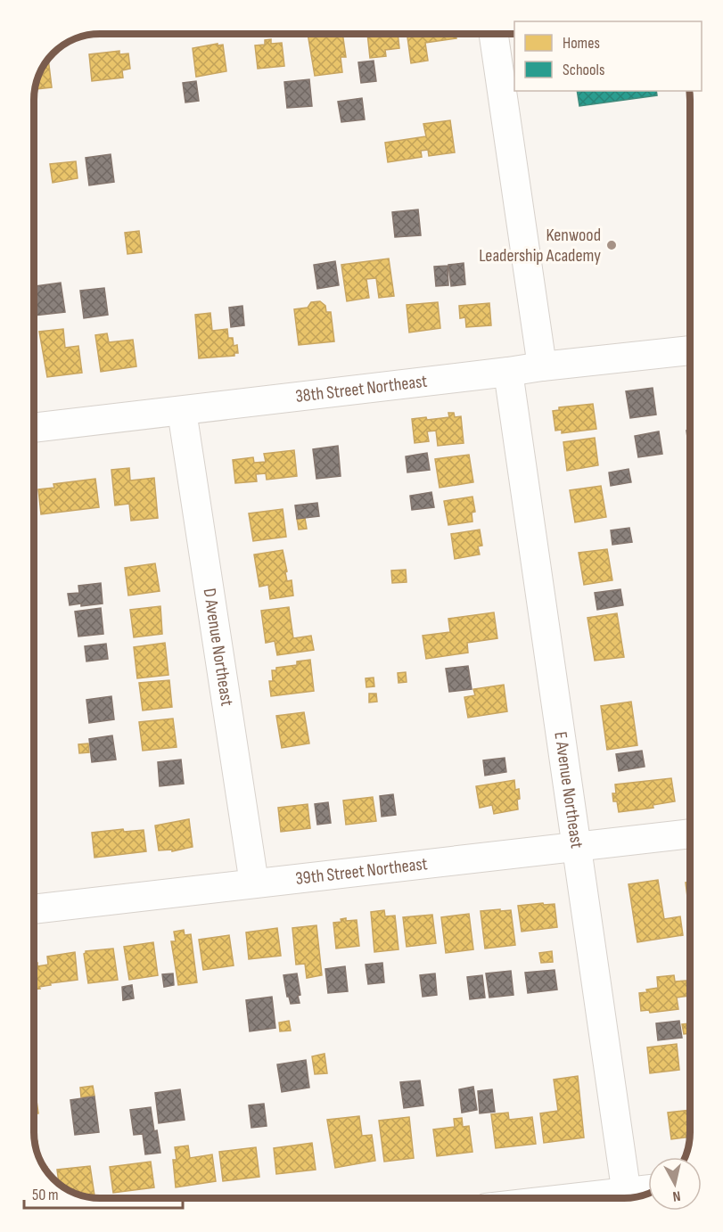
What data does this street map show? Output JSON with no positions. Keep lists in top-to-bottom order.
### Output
{
  "streets": {
    "street": [
      "38th Street Northeast",
      "D Avenue Northeast",
      "E Avenue Northeast",
      "39th Street Northeast"
    ]
  },
  "crossings": [
    ["38th Street Northeast", "D Avenue Northeast"],
    ["38th Street Northeast", "E Avenue Northeast"],
    ["D Avenue Northeast", "39th Street Northeast"],
    ["E Avenue Northeast", "39th Street Northeast"]
  ],
  "places": ["Kenwood Leadership Academy"],
  "legend": ["Homes", "Schools"],
  "scale_bar": "50 m",
  "north": "bottom"
}
